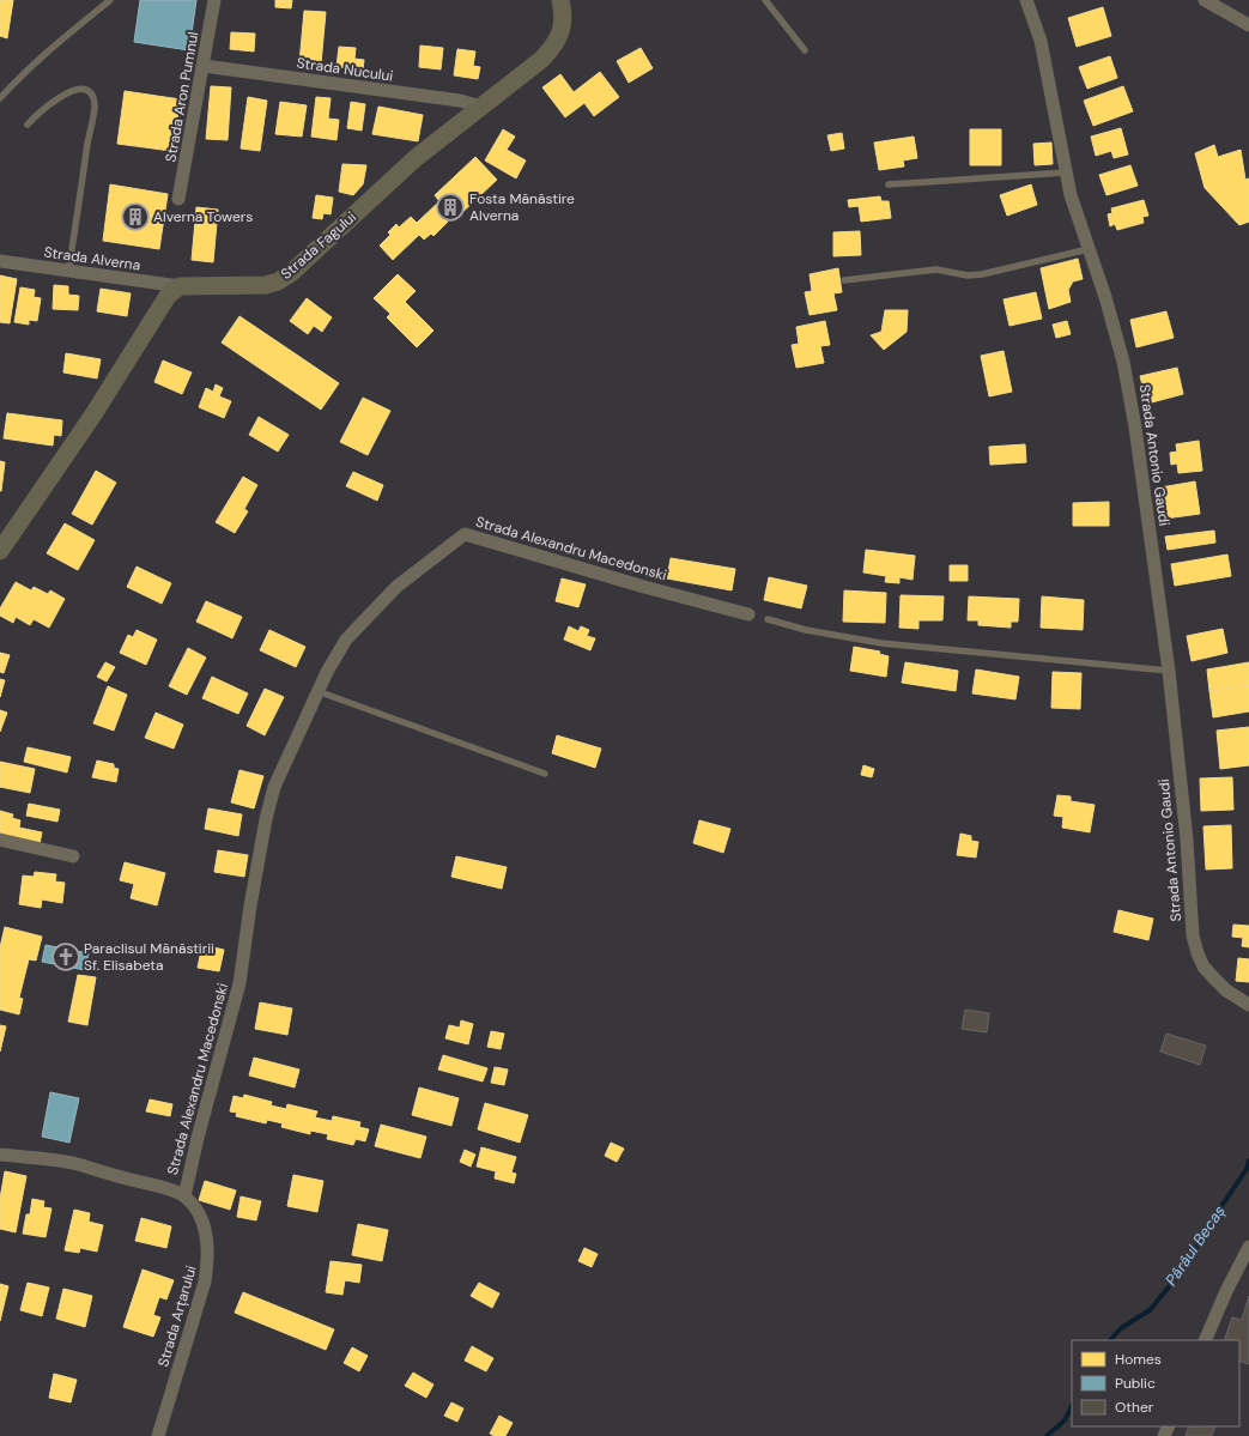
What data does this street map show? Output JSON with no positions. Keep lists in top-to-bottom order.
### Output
{
  "streets": {
    "street": [
      "Strada Nucului",
      "Strada Aron Pumnul",
      "Strada Fagului",
      "Strada Alverna",
      "Strada Antonio Gaudi",
      "Strada Alexandru Macedonski",
      "Strada Arțarului"
    ]
  },
  "crossings": [
    ["Strada Nucului", "Strada Aron Pumnul"],
    ["Strada Nucului", "Strada Fagului"],
    ["Strada Fagului", "Strada Alverna"],
    ["Strada Alexandru Macedonski", "Strada Arțarului"]
  ],
  "water": ["Pârâul Becaș"],
  "places": {
    "building": ["Fosta Mănăstire Alverna", "Alverna Towers"],
    "church": ["Paraclisul Mănăstirii Sf. Elisabeta"]
  },
  "legend": ["Homes", "Public", "Other"]
}
